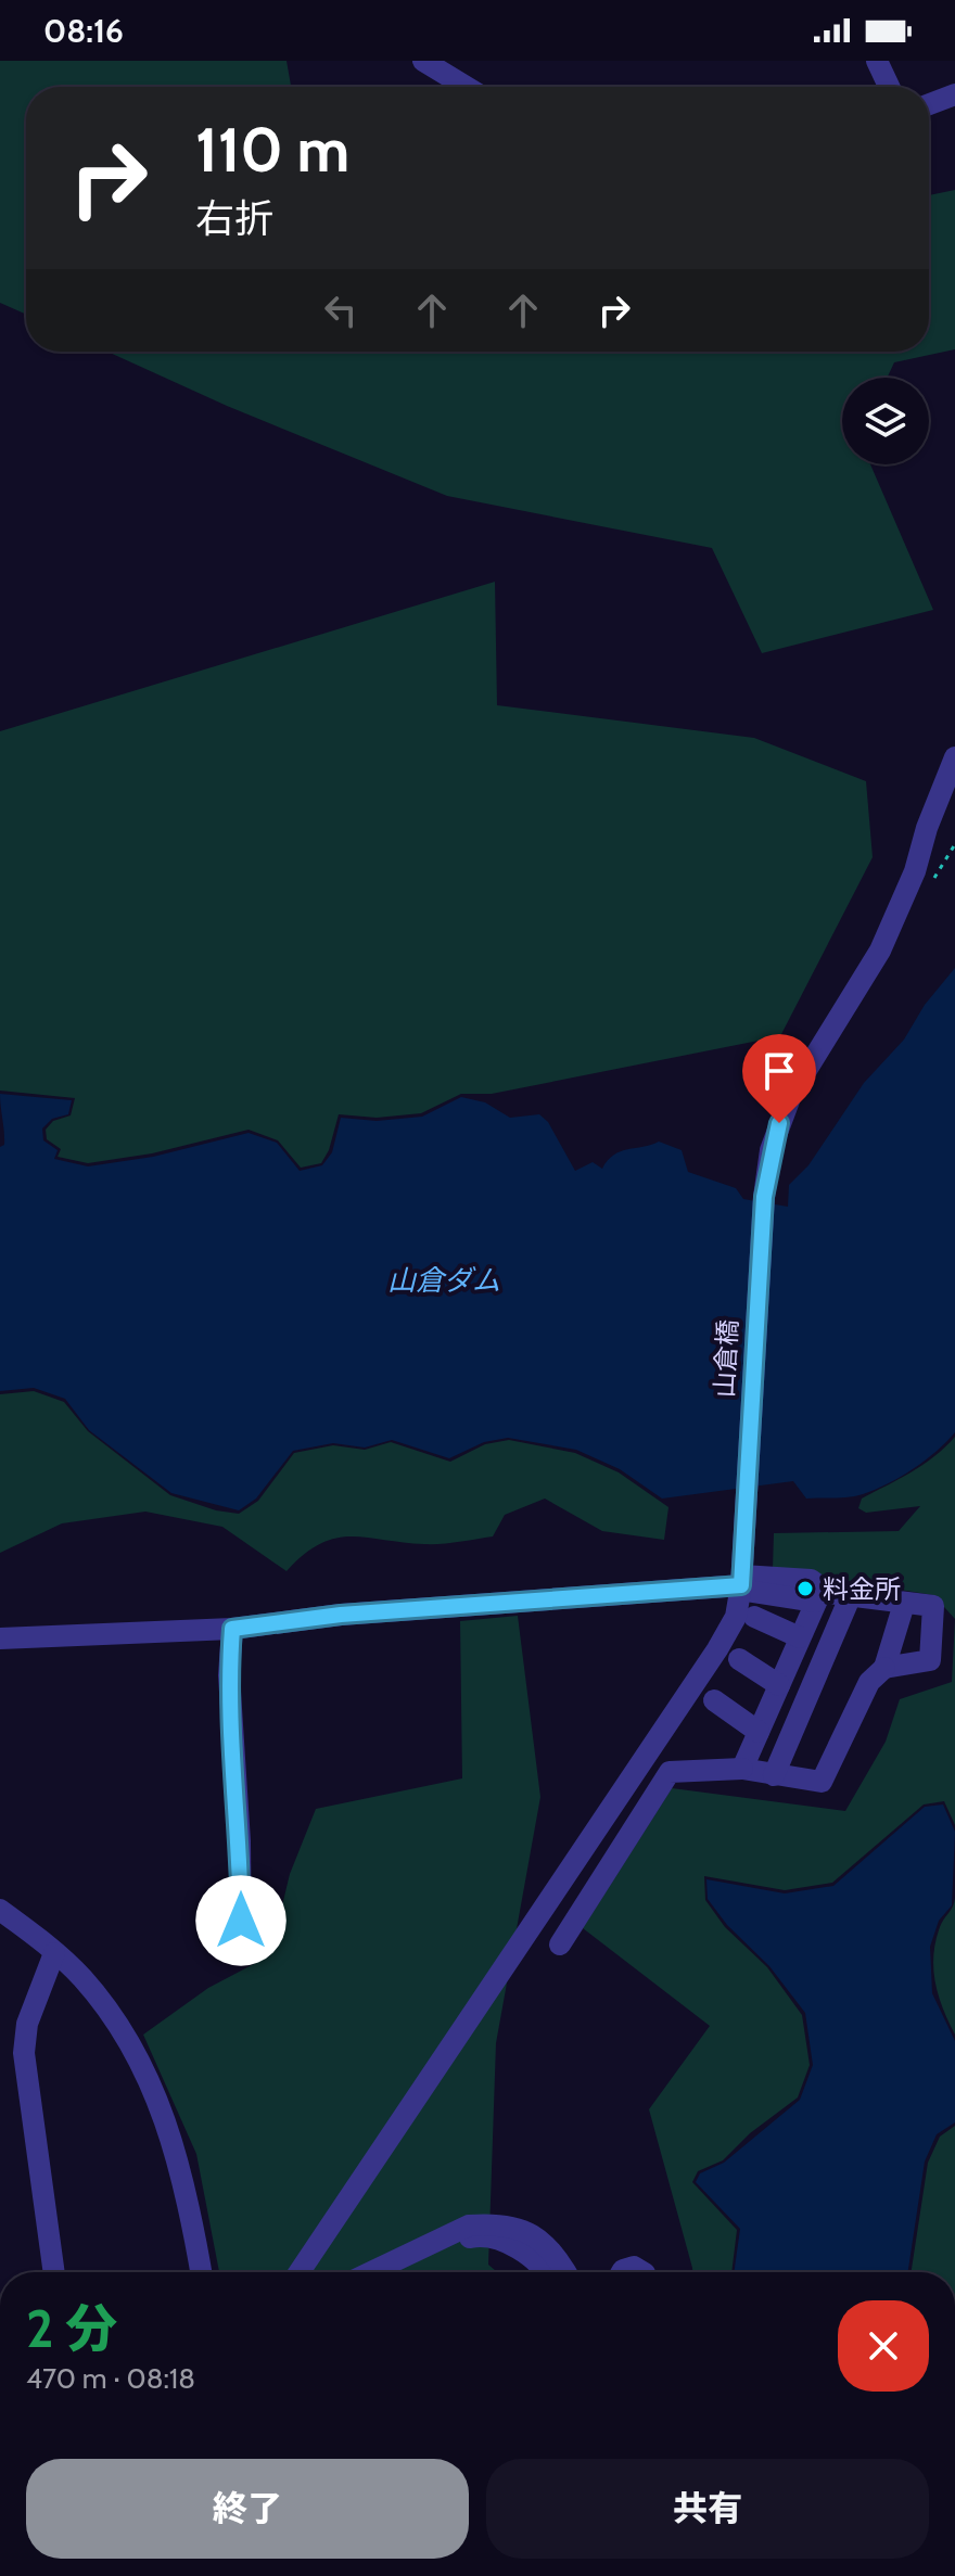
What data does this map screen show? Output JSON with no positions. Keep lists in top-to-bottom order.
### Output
{
  "streets": {
    "street": ["山倉橋"]
  },
  "water": ["山倉ダム"],
  "places": ["料金所"],
  "page": {
    "status": "08:16",
    "turn": ["110 m", "右折"],
    "heading": ["2 分", "470 m · 08:18"],
    "buttons": ["終了", "共有"]
  }
}
